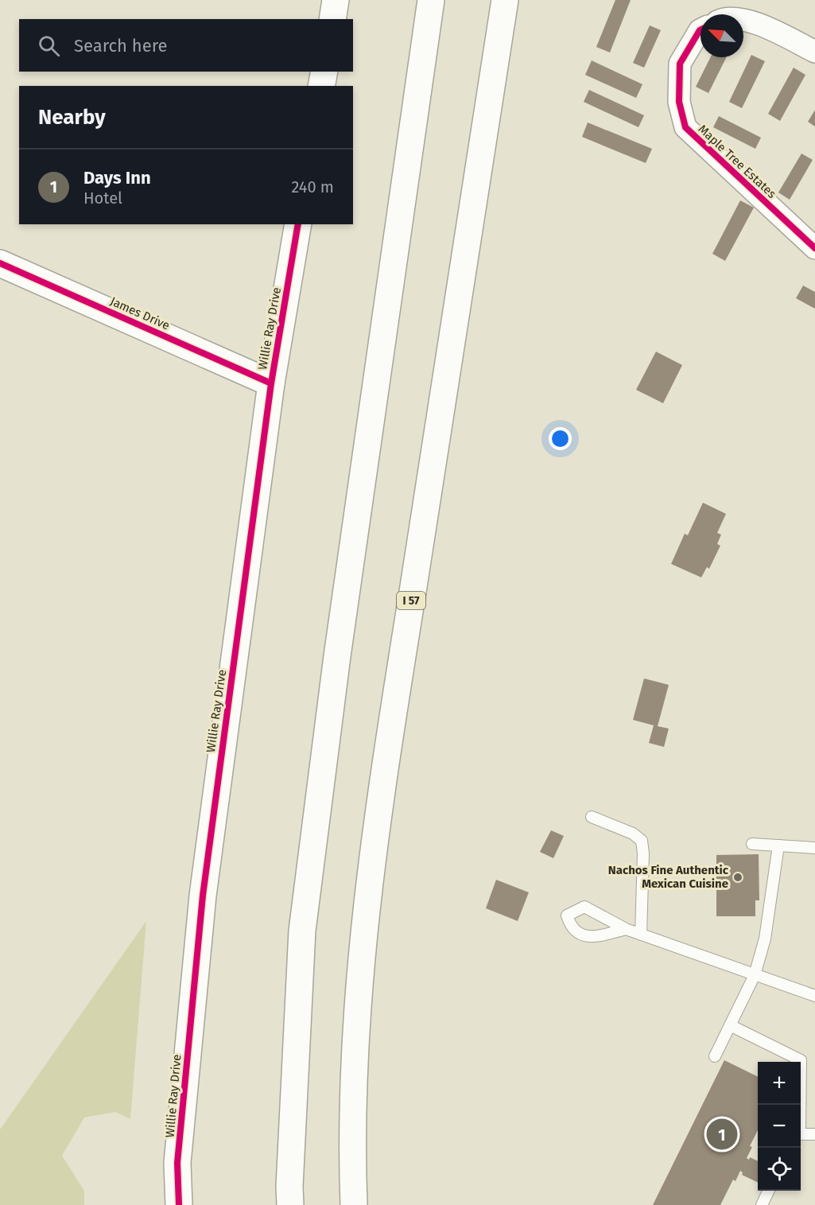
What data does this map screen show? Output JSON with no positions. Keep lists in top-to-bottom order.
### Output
{
  "streets": {
    "main road": ["James Drive", "Willie Ray Drive", "I 57"],
    "street": ["Maple Tree Estates"]
  },
  "crossings": [
    ["James Drive", "Willie Ray Drive"]
  ],
  "places": ["Nachos Fine Authentic Mexican Cuisine"],
  "north": "top left",
  "page": {
    "search": "Search here",
    "heading": "Nearby",
    "list": [
      {
        "mark": "1",
        "name": "Days Inn",
        "note": "Hotel",
        "value": "240 m"
      }
    ],
    "map_buttons": ["+", "−"],
    "pins": "1"
  }
}
